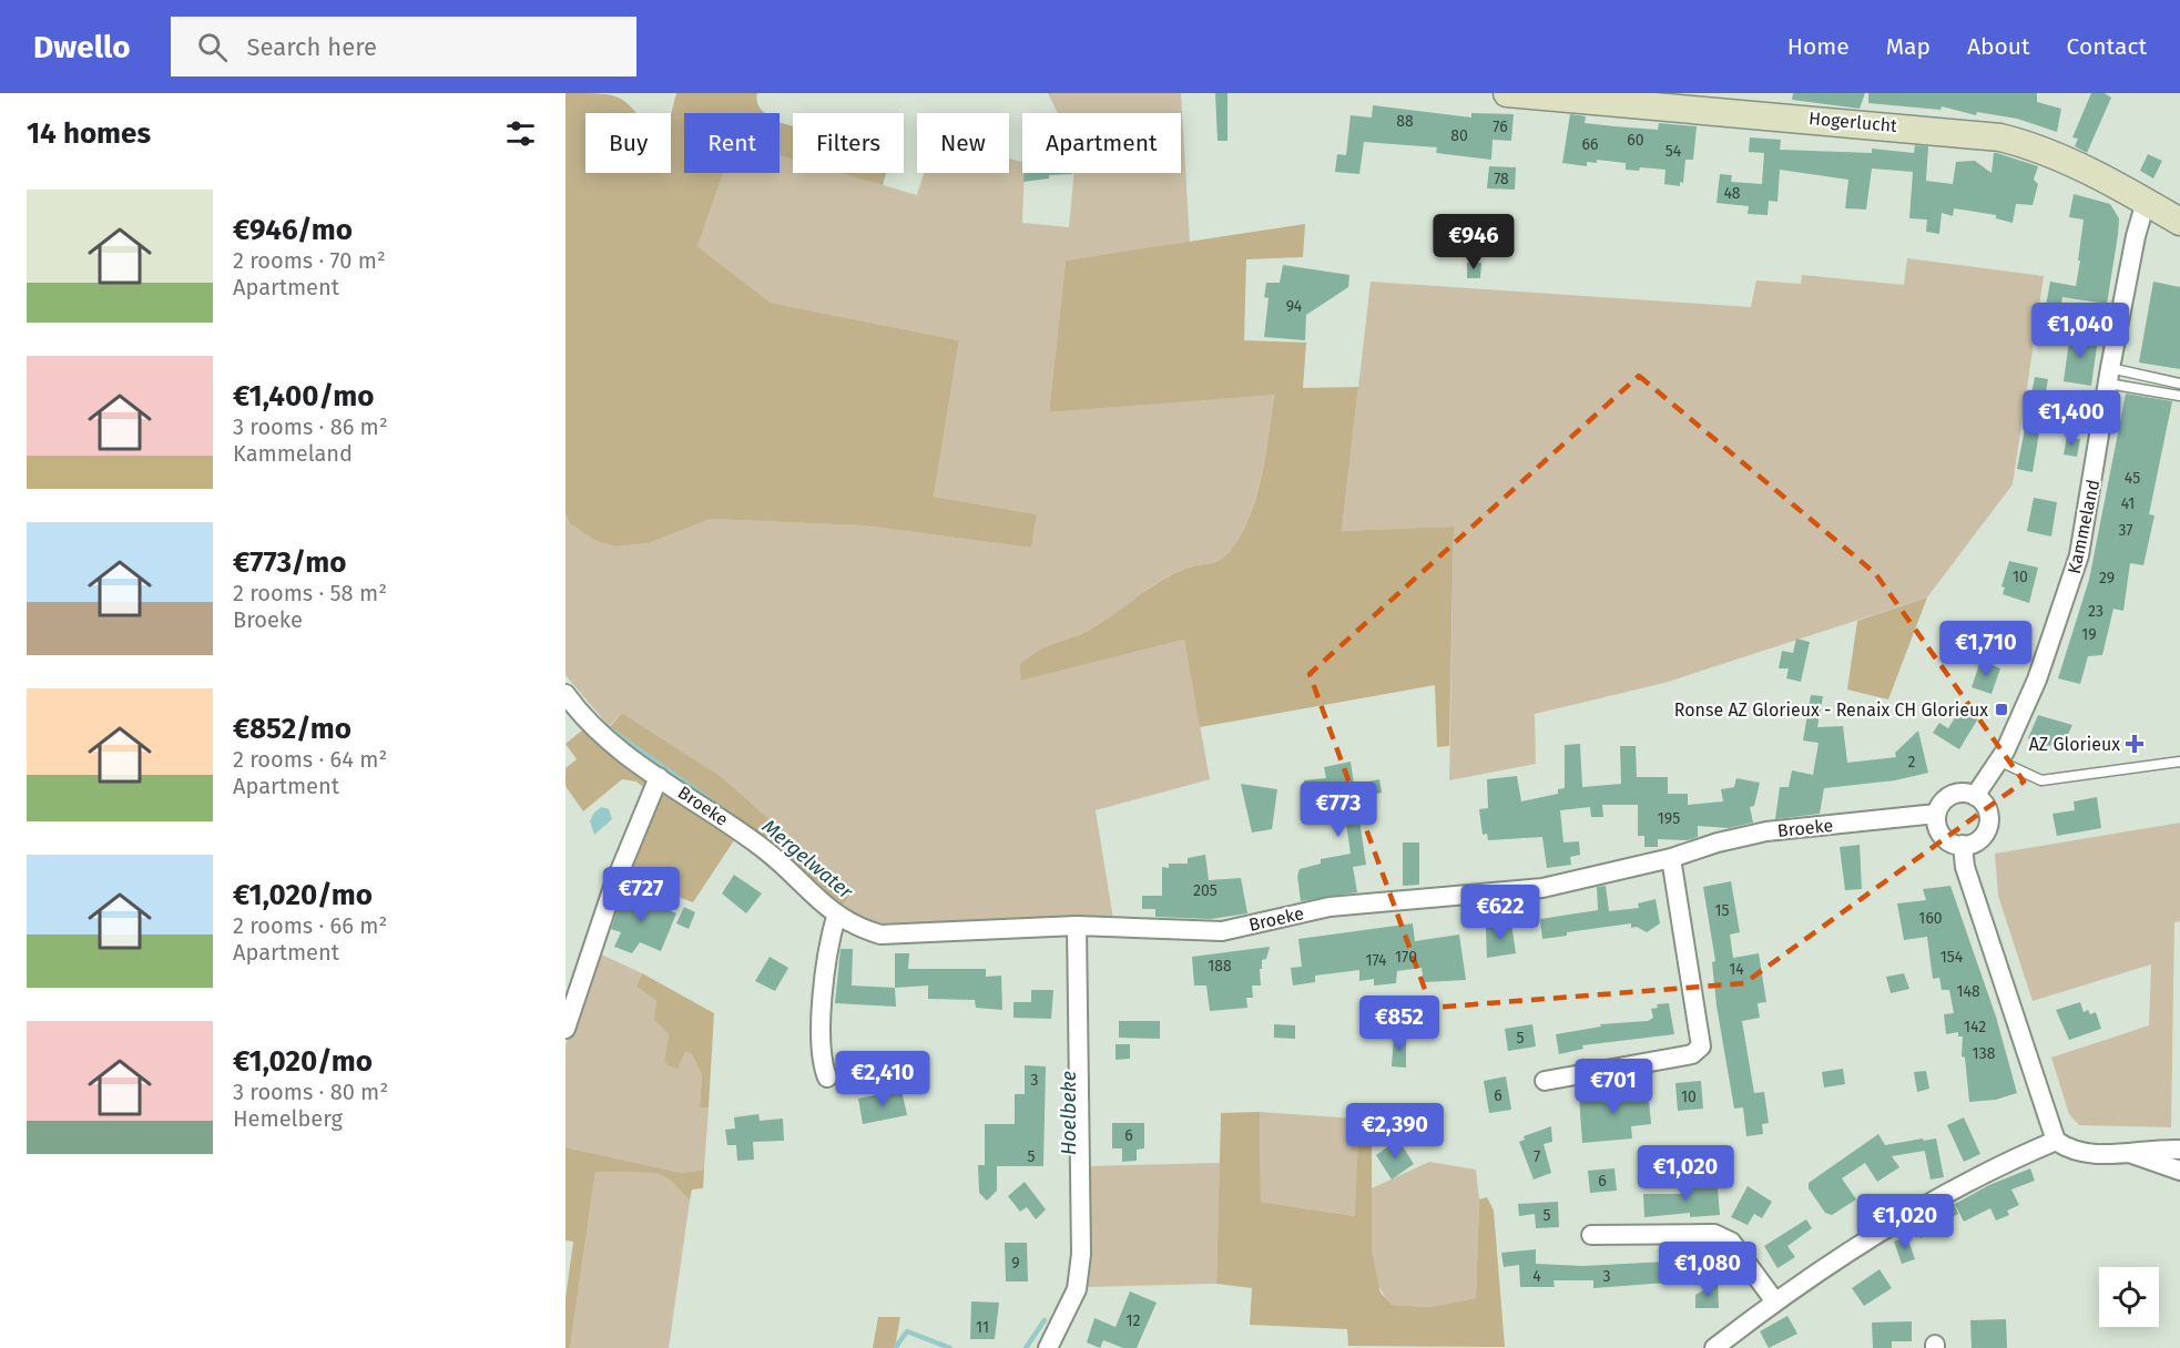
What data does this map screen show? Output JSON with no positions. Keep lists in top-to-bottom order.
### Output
{
  "streets": {
    "street": ["Hogerlucht", "Kammeland", "Broeke"]
  },
  "crossings": [
    ["Hogerlucht", "Kammeland"],
    ["Kammeland", "Broeke"]
  ],
  "water": ["Mergelwater", "Hoelbeke"],
  "places": {
    "transit": ["Ronse AZ Glorieux - Renaix CH Glorieux"],
    "health": ["AZ Glorieux"]
  },
  "house_numbers": [
    "88",
    "76",
    "80",
    "60",
    "66",
    "54",
    "78",
    "48",
    "94",
    "45",
    "41",
    "37",
    "10",
    "29",
    "23",
    "19",
    "2",
    "195",
    "205",
    "15",
    "160",
    "170",
    "154",
    "174",
    "188",
    "14",
    "148",
    "142",
    "5",
    "138",
    "3",
    "6",
    "10",
    "6",
    "5",
    "7",
    "6",
    "5",
    "9",
    "4",
    "3",
    "12",
    "11"
  ],
  "page": {
    "header": "Dwello",
    "search": "Search here",
    "nav": [
      "Home",
      "Map",
      "About",
      "Contact"
    ],
    "heading": "14 homes",
    "chip": [
      "Buy",
      "Rent",
      "Filters",
      "New",
      "Apartment"
    ],
    "list": [
      {
        "name": "€946/mo",
        "note": "2 rooms · 70 m² · Apartment"
      },
      {
        "name": "€1,400/mo",
        "note": "3 rooms · 86 m² · Kammeland"
      },
      {
        "name": "€773/mo",
        "note": "2 rooms · 58 m² · Broeke"
      },
      {
        "name": "€852/mo",
        "note": "2 rooms · 64 m² · Apartment"
      },
      {
        "name": "€1,020/mo",
        "note": "2 rooms · 66 m² · Apartment"
      },
      {
        "name": "€1,020/mo",
        "note": "3 rooms · 80 m² · Hemelberg"
      }
    ],
    "price": [
      "€946",
      "€1,040",
      "€1,400",
      "€1,710",
      "€773",
      "€727",
      "€622",
      "€852",
      "€2,410",
      "€701",
      "€2,390",
      "€1,020",
      "€1,020",
      "€1,080"
    ]
  }
}
